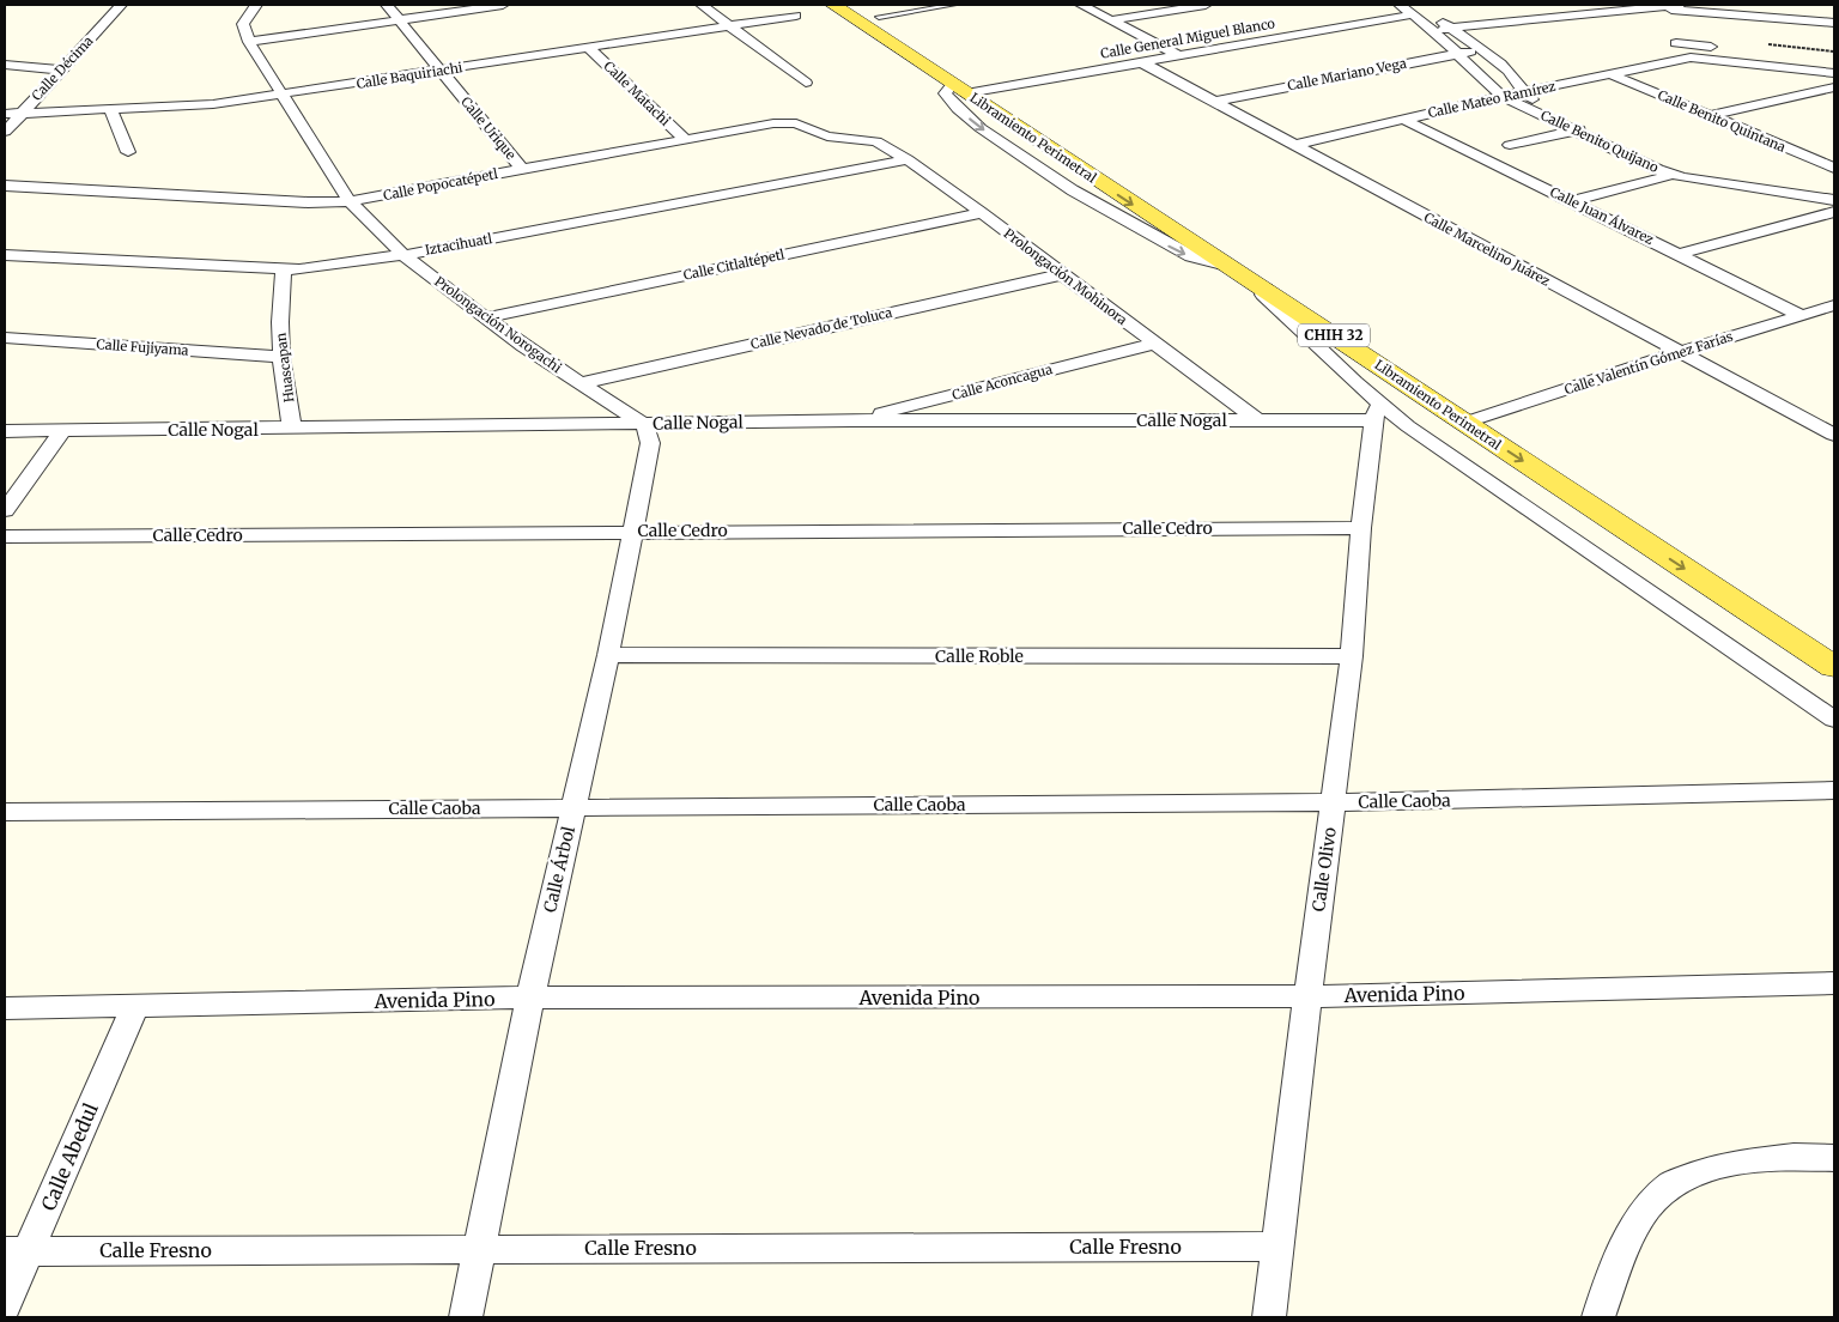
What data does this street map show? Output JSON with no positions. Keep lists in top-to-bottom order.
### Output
{
  "streets": {
    "main road": ["Libramiento Perimetral", "CHIH 32"],
    "street": [
      "Calle General Miguel Blanco",
      "Calle Décima",
      "Calle Mariano Vega",
      "Calle Baquiriachi",
      "Calle Matachi",
      "Calle Mateo Ramírez",
      "Calle Benito Quintana",
      "Calle Urique",
      "Calle Benito Quijano",
      "Calle Popocatépetl",
      "Calle Juan Álvarez",
      "Iztacihuatl",
      "Calle Marcelino Juárez",
      "Calle Citlaltépetl",
      "Prolongación Mohinora",
      "Prolongación Norogachi",
      "Calle Nevado de Toluca",
      "Calle Fujiyama",
      "Calle Valentín Gómez Farías",
      "Huascapan",
      "Calle Aconcagua",
      "Calle Nogal",
      "Calle Cedro",
      "Calle Roble",
      "Calle Caoba",
      "Calle Árbol",
      "Calle Olivo",
      "Avenida Pino",
      "Calle Abedul",
      "Calle Fresno"
    ]
  },
  "crossings": [
    ["Calle General Miguel Blanco", "Libramiento Perimetral"],
    ["Calle General Miguel Blanco", "Calle Benito Quijano"],
    ["Calle General Miguel Blanco", "Calle Marcelino Juárez"],
    ["Calle Décima", "Calle Baquiriachi"],
    ["Calle Mariano Vega", "Calle Benito Quijano"],
    ["Calle Mariano Vega", "Calle Marcelino Juárez"],
    ["Calle Baquiriachi", "Calle Matachi"],
    ["Calle Baquiriachi", "Calle Urique"],
    ["Calle Baquiriachi", "Prolongación Norogachi"],
    ["Calle Matachi", "Calle Popocatépetl"],
    ["Calle Mateo Ramírez", "Calle Benito Quintana"],
    ["Calle Mateo Ramírez", "Calle Benito Quijano"],
    ["Calle Mateo Ramírez", "Calle Juan Álvarez"],
    ["Calle Mateo Ramírez", "Calle Marcelino Juárez"],
    ["Calle Urique", "Calle Popocatépetl"],
    ["Libramiento Perimetral", "Calle Valentín Gómez Farías"],
    ["Calle Popocatépetl", "Prolongación Mohinora"],
    ["Calle Popocatépetl", "Prolongación Norogachi"],
    ["Calle Juan Álvarez", "Calle Valentín Gómez Farías"],
    ["Iztacihuatl", "Prolongación Mohinora"],
    ["Iztacihuatl", "Prolongación Norogachi"],
    ["Iztacihuatl", "Huascapan"],
    ["Calle Marcelino Juárez", "Calle Valentín Gómez Farías"],
    ["Calle Citlaltépetl", "Prolongación Mohinora"],
    ["Calle Citlaltépetl", "Prolongación Norogachi"],
    ["Prolongación Mohinora", "Calle Nevado de Toluca"],
    ["Prolongación Mohinora", "Calle Aconcagua"],
    ["Prolongación Mohinora", "Calle Nogal"],
    ["Prolongación Norogachi", "Calle Nevado de Toluca"],
    ["Prolongación Norogachi", "Calle Nogal"],
    ["Prolongación Norogachi", "Calle Árbol"],
    ["Calle Fujiyama", "Huascapan"],
    ["Huascapan", "Calle Nogal"],
    ["Calle Aconcagua", "Calle Nogal"],
    ["Calle Nogal", "Calle Árbol"],
    ["Calle Nogal", "Calle Olivo"],
    ["Calle Cedro", "Calle Árbol"],
    ["Calle Cedro", "Calle Olivo"],
    ["Calle Roble", "Calle Árbol"],
    ["Calle Roble", "Calle Olivo"],
    ["Calle Caoba", "Calle Árbol"],
    ["Calle Caoba", "Calle Olivo"],
    ["Calle Árbol", "Avenida Pino"],
    ["Calle Árbol", "Calle Fresno"],
    ["Calle Olivo", "Avenida Pino"],
    ["Calle Olivo", "Calle Fresno"],
    ["Avenida Pino", "Calle Abedul"],
    ["Calle Abedul", "Calle Fresno"]
  ]
}
